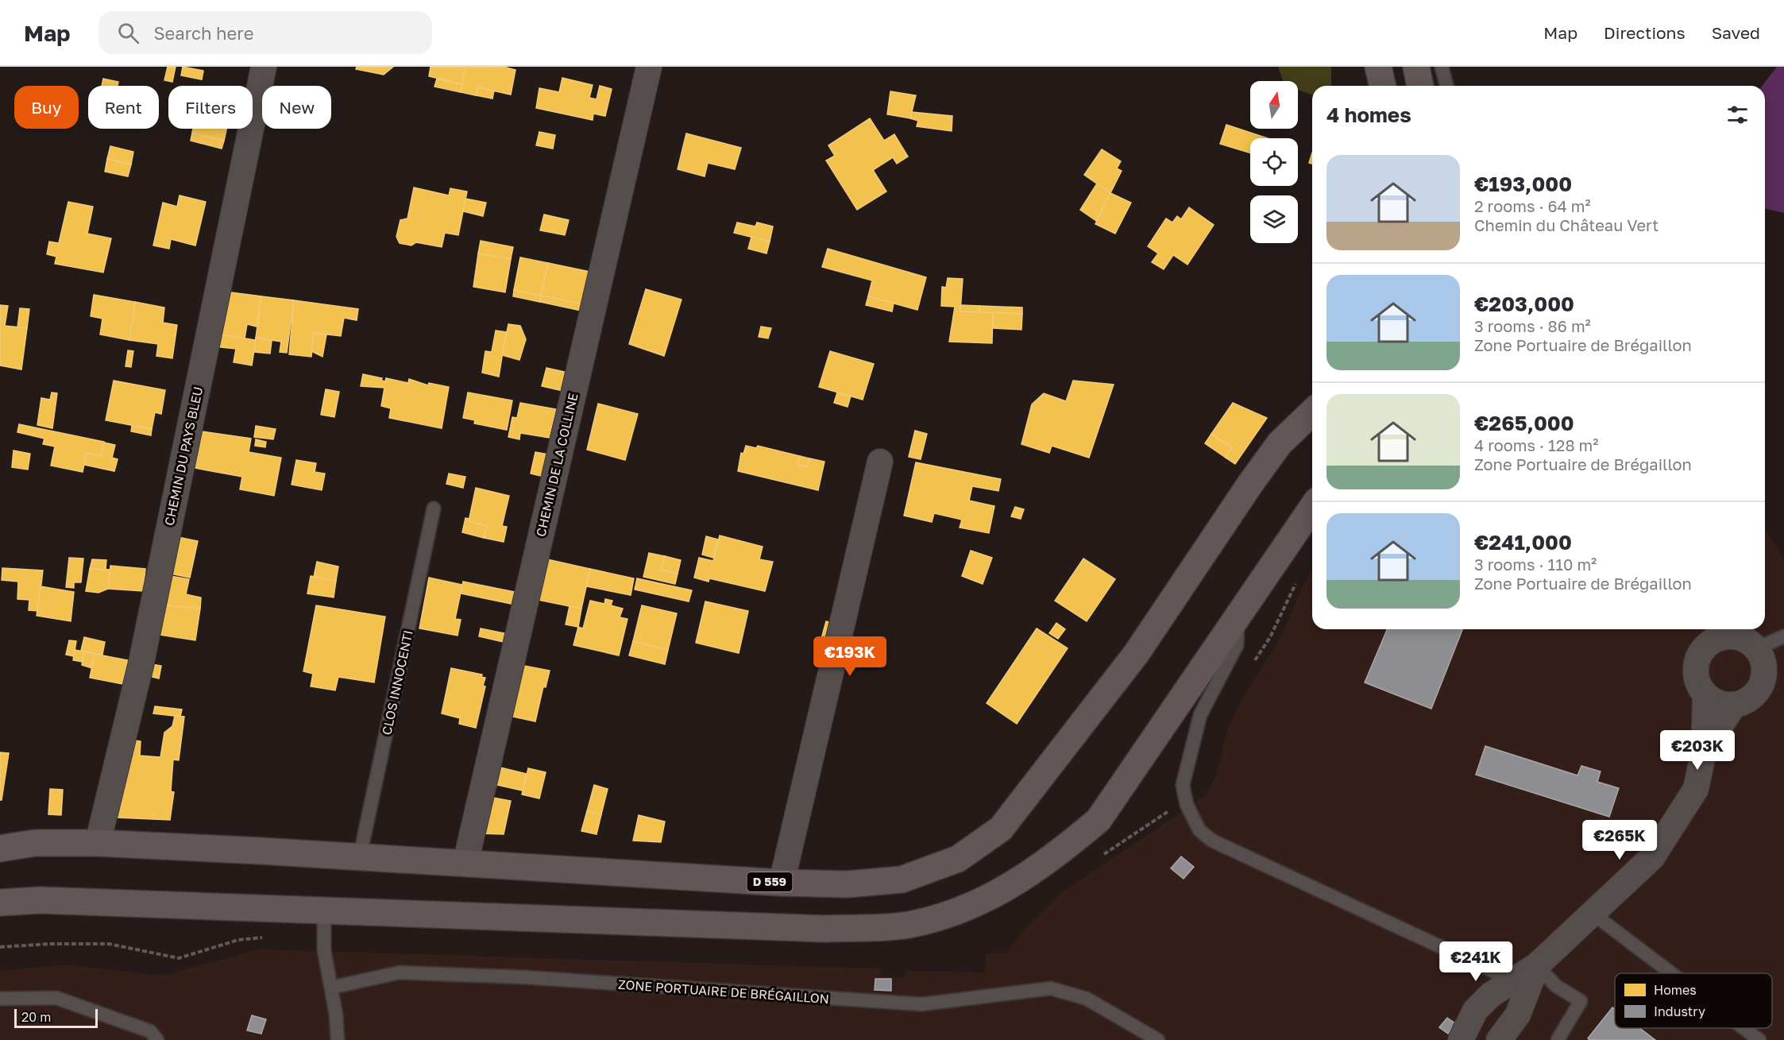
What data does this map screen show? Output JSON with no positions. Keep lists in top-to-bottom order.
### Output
{
  "streets": {
    "main road": ["D 559"],
    "street": ["CHEMIN DU PAYS BLEU", "CHEMIN DE LA COLLINE"],
    "lane": ["CLOS INNOCENTI", "ZONE PORTUAIRE DE BRÉGAILLON"]
  },
  "crossings": [
    ["CHEMIN DU PAYS BLEU", "D 559"],
    ["CHEMIN DE LA COLLINE", "D 559"],
    ["CLOS INNOCENTI", "D 559"]
  ],
  "legend": ["Homes", "Industry"],
  "scale_bar": "20 m",
  "north": "top",
  "page": {
    "header": "Map",
    "search": "Search here",
    "nav": ["Map", "Directions", "Saved"],
    "chip": [
      "Buy",
      "Rent",
      "Filters",
      "New"
    ],
    "heading": "4 homes",
    "list": [
      {
        "name": "€193,000",
        "note": "2 rooms · 64 m² · Chemin du Château Vert"
      },
      {
        "name": "€203,000",
        "note": "3 rooms · 86 m² · Zone Portuaire de Brégaillon"
      },
      {
        "name": "€265,000",
        "note": "4 rooms · 128 m² · Zone Portuaire de Brégaillon"
      },
      {
        "name": "€241,000",
        "note": "3 rooms · 110 m² · Zone Portuaire de Brégaillon"
      }
    ],
    "price": [
      "€193K",
      "€203K",
      "€265K",
      "€241K"
    ],
    "scale": "20 m"
  }
}
